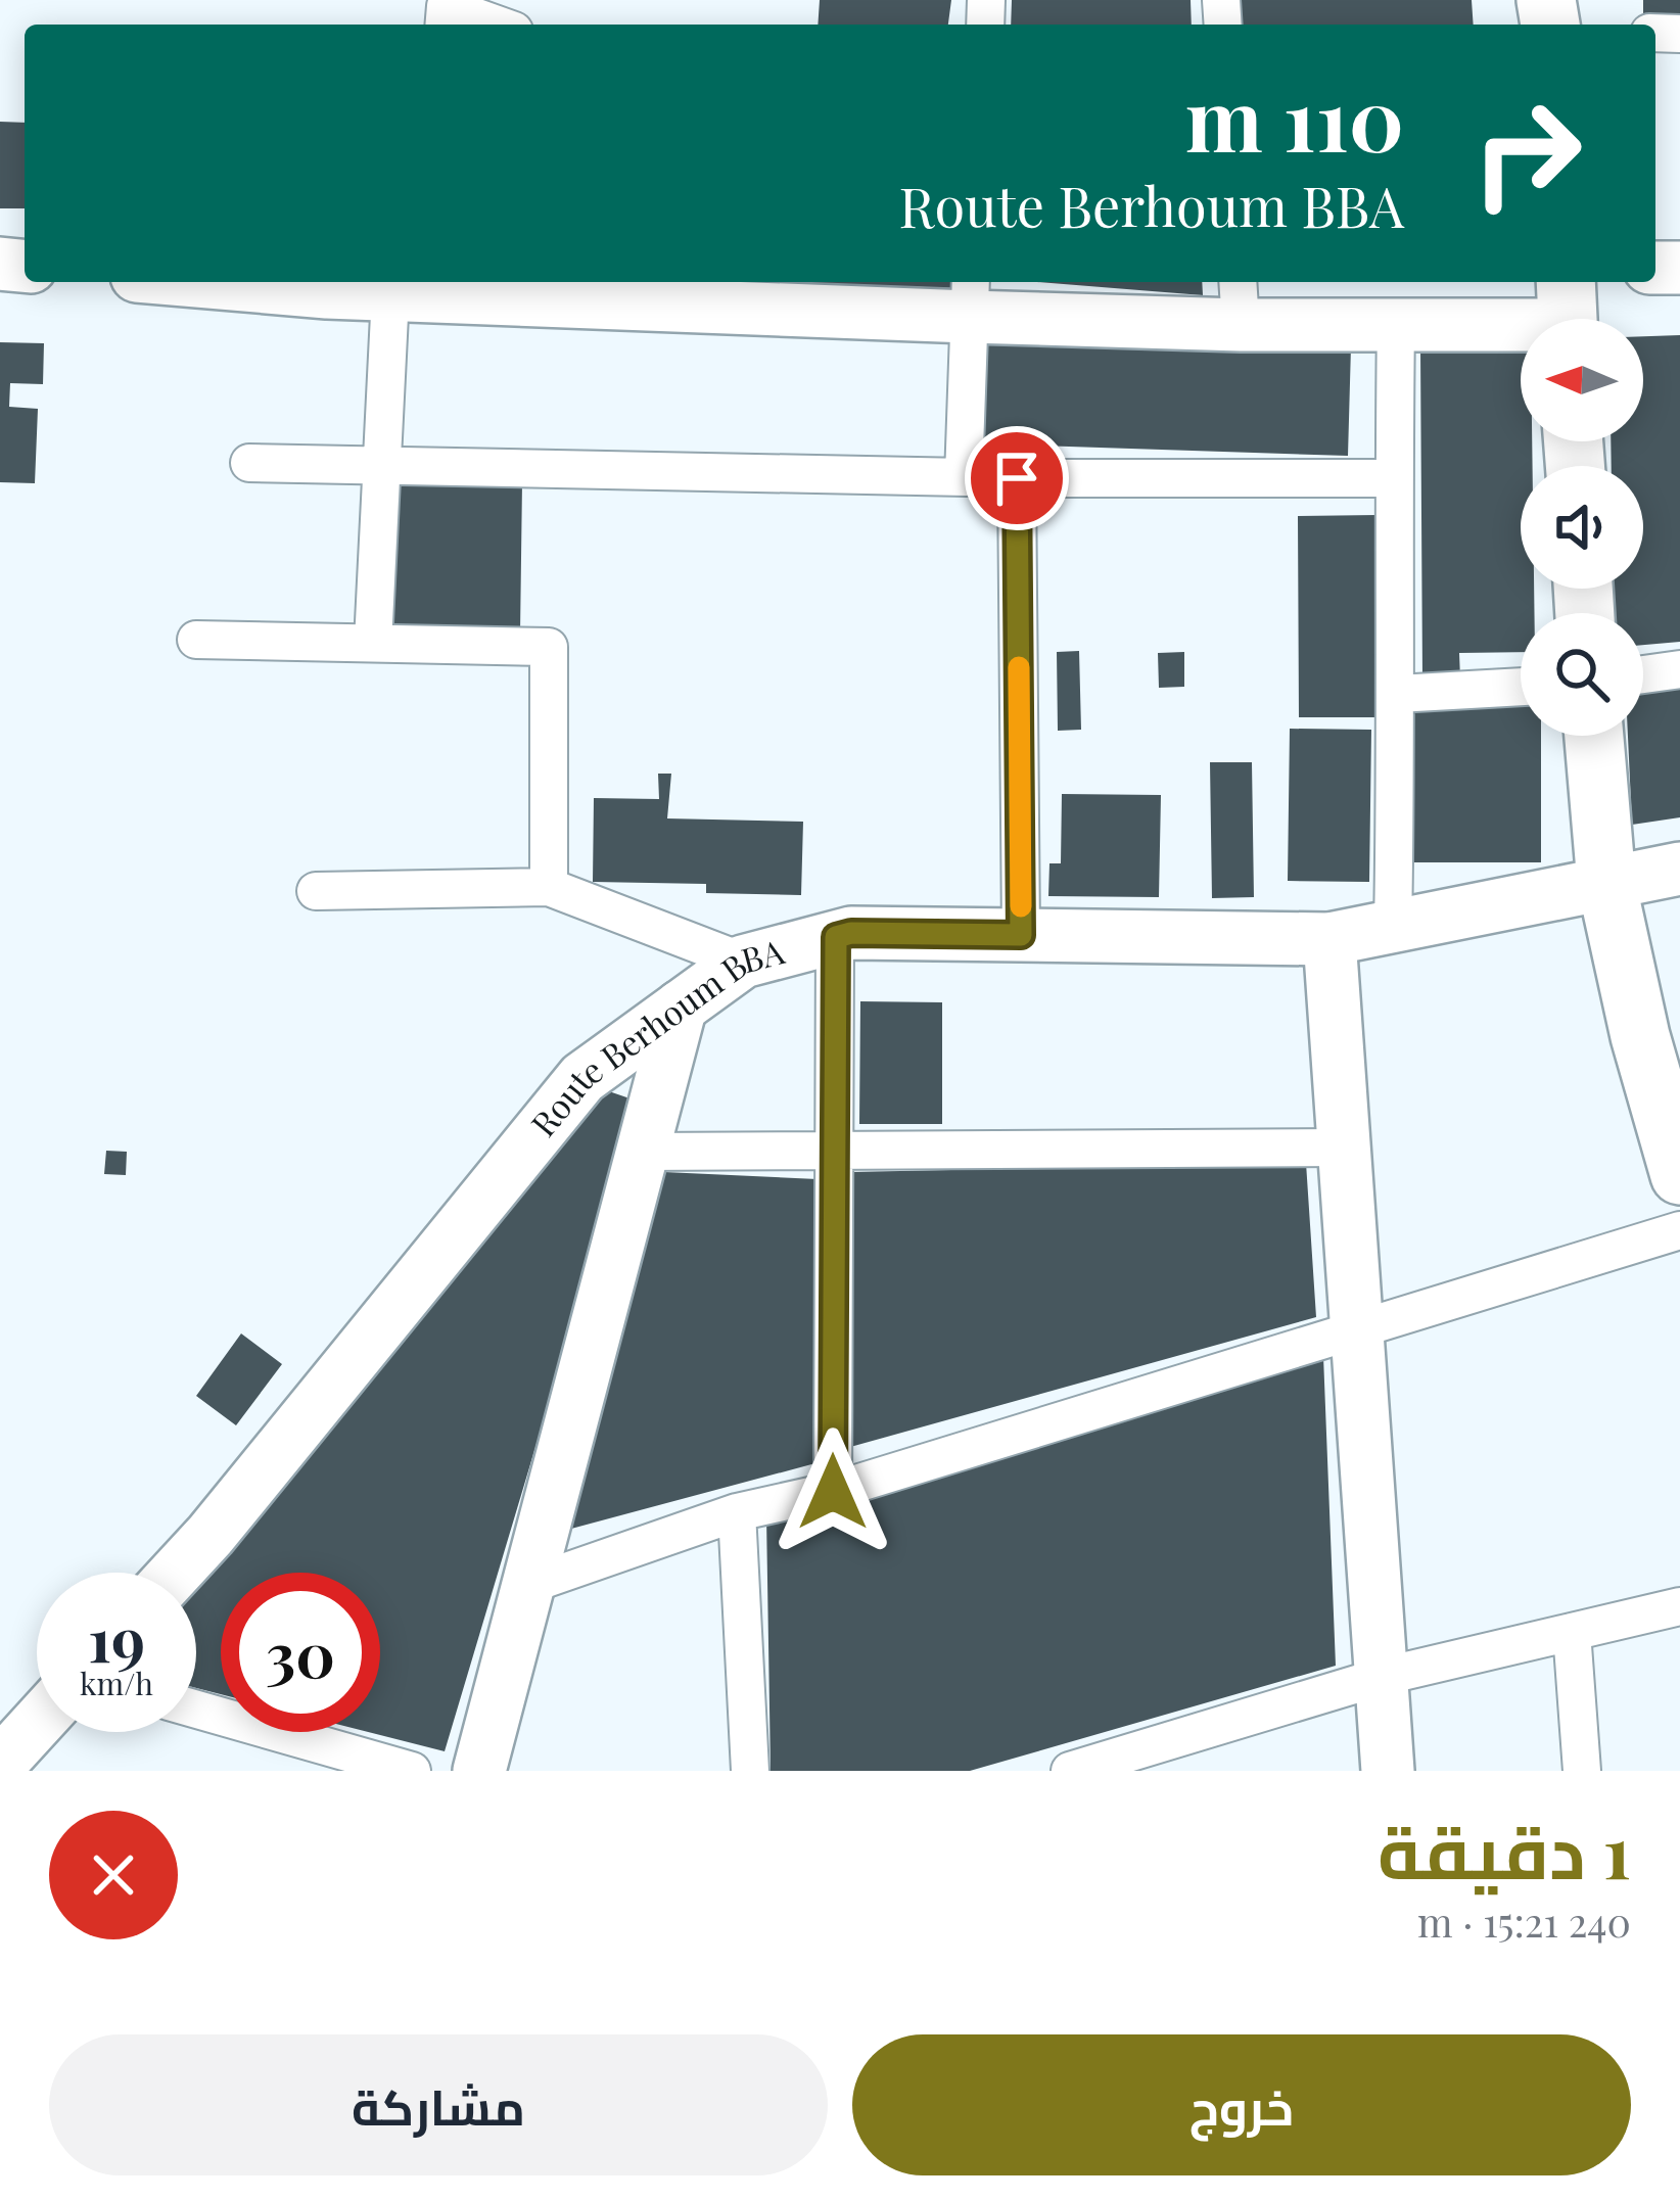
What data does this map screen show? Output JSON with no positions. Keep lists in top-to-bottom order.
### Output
{
  "streets": {
    "street": ["Route Berhoum BBA"]
  },
  "north": "left",
  "page": {
    "turn": ["110 m", "Route Berhoum BBA"],
    "speed": "19 km/h",
    "limit": "30",
    "heading": ["1 دقيقة", "240 m · 15:21"],
    "buttons": ["خروج", "مشاركة"]
  }
}
